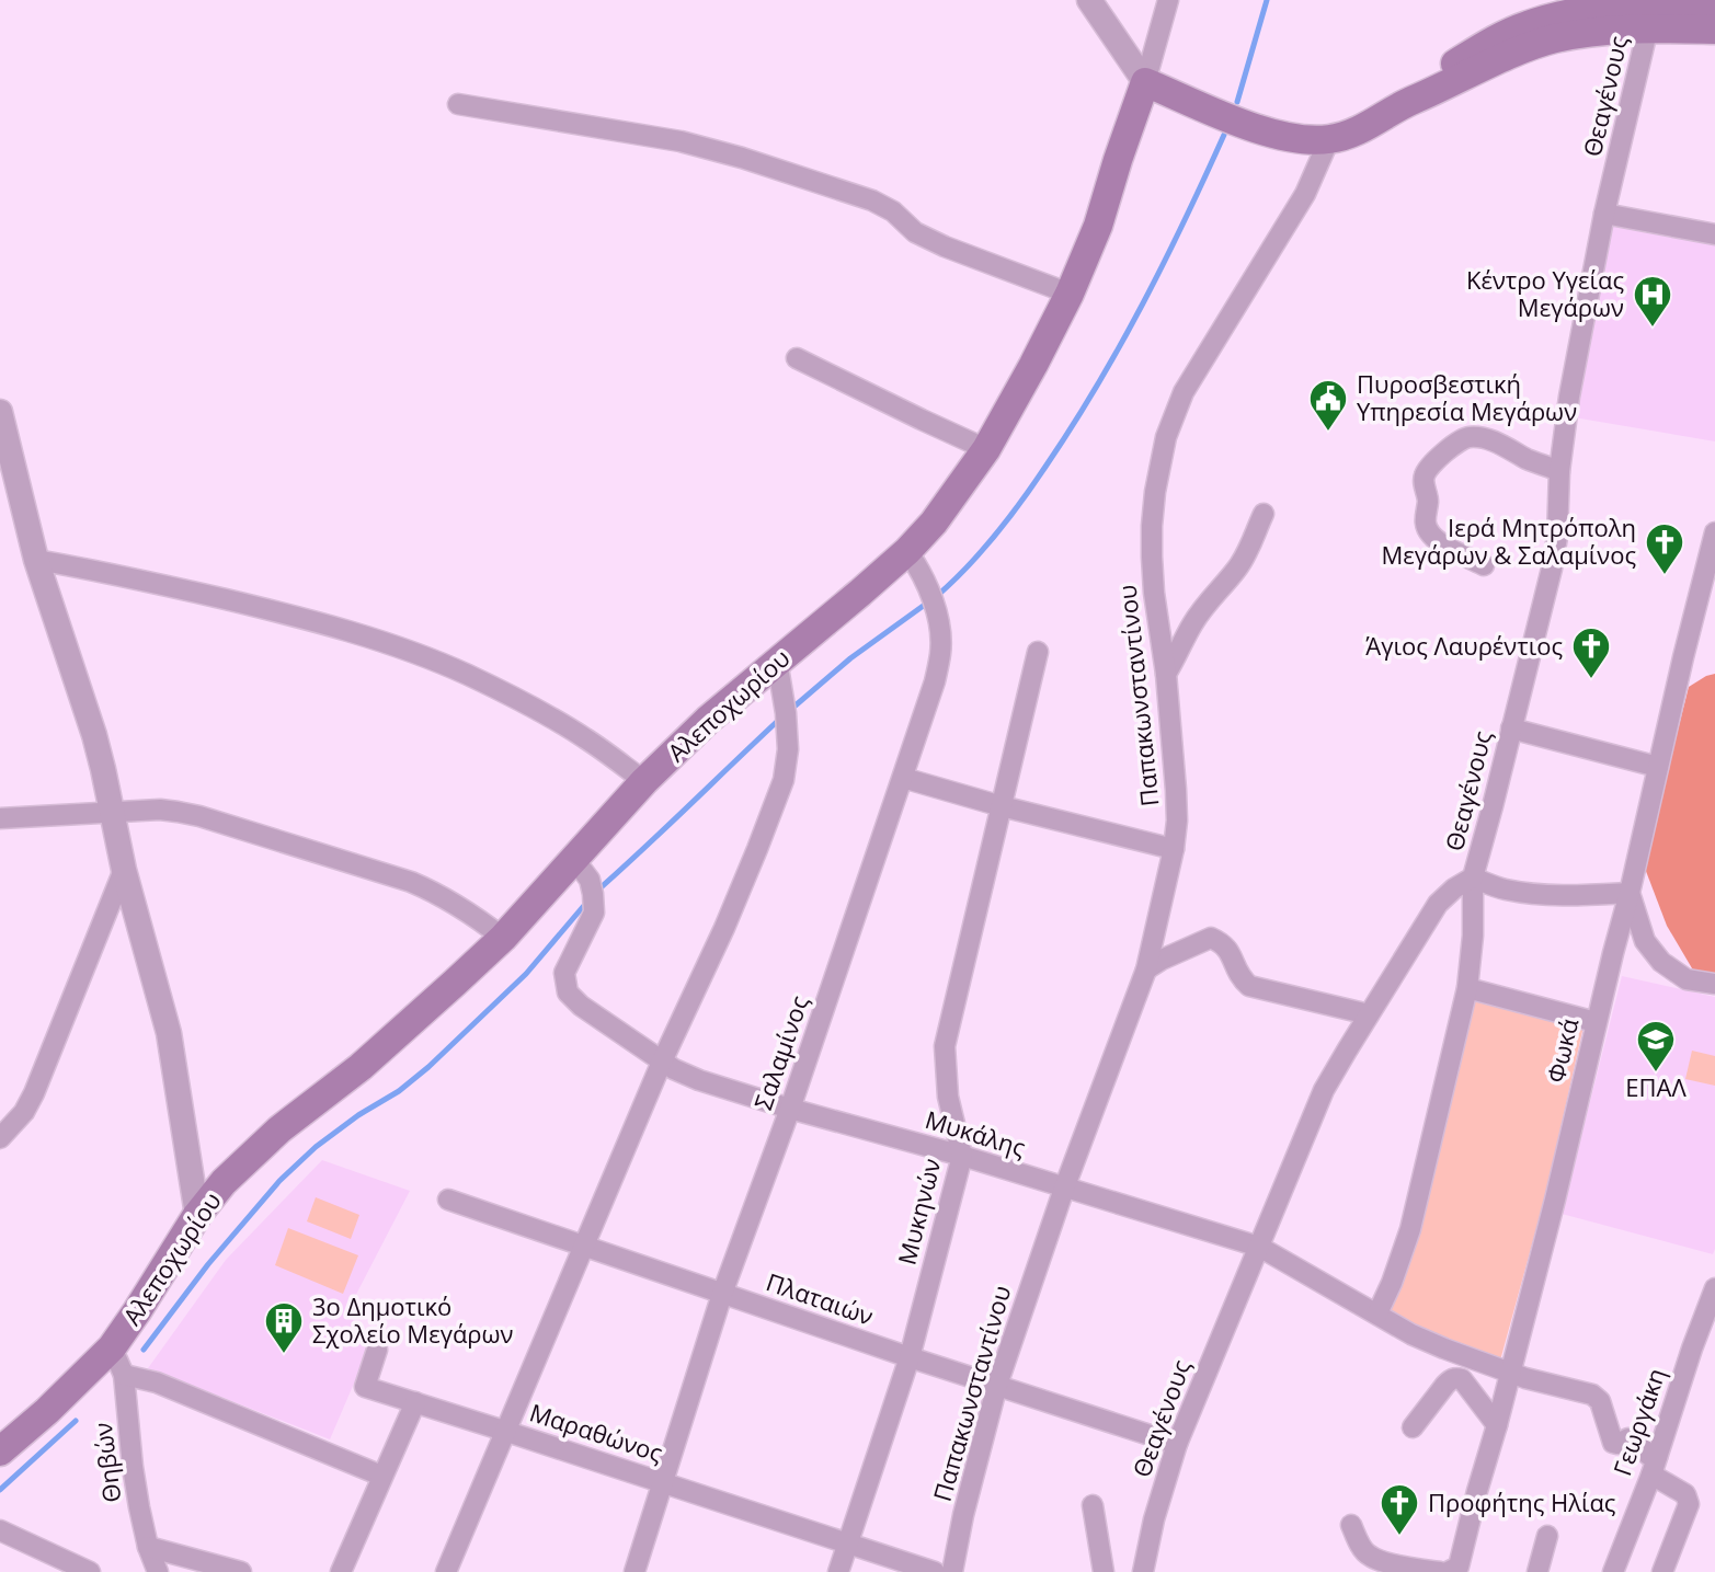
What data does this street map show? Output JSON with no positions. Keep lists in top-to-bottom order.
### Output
{
  "streets": {
    "main road": ["Αλεποχωρίου"],
    "street": [
      "Θεαγένους",
      "Παπακωνσταντίνου",
      "Φωκά",
      "Σαλαμίνος",
      "Μυκάλης",
      "Μυκηνών",
      "Πλαταιών",
      "Γεωργάκη",
      "Μαραθώνος",
      "Θηβών"
    ]
  },
  "crossings": [
    ["Θεαγένους", "Μυκάλης"],
    ["Θεαγένους", "Πλαταιών"],
    ["Παπακωνσταντίνου", "Μυκάλης"],
    ["Παπακωνσταντίνου", "Πλαταιών"],
    ["Αλεποχωρίου", "Σαλαμίνος"],
    ["Αλεποχωρίου", "Μυκάλης"],
    ["Αλεποχωρίου", "Θηβών"],
    ["Φωκά", "Μυκάλης"],
    ["Σαλαμίνος", "Μυκάλης"],
    ["Σαλαμίνος", "Πλαταιών"],
    ["Σαλαμίνος", "Μαραθώνος"],
    ["Μυκάλης", "Μυκηνών"],
    ["Μυκάλης", "Γεωργάκη"],
    ["Μυκηνών", "Πλαταιών"],
    ["Μυκηνών", "Μαραθώνος"]
  ],
  "places": {
    "hospital": ["Κέντρο Υγείας Μεγάρων"],
    "public building": ["Πυροσβεστική Υπηρεσία Μεγάρων"],
    "church": ["Ιερά Μητρόπολη Μεγάρων & Σαλαμίνος", "Άγιος Λαυρέντιος", "Προφήτης Ηλίας"],
    "school or university": ["ΕΠΑΛ"],
    "building": ["3ο Δημοτικό Σχολείο Μεγάρων"]
  }
}
